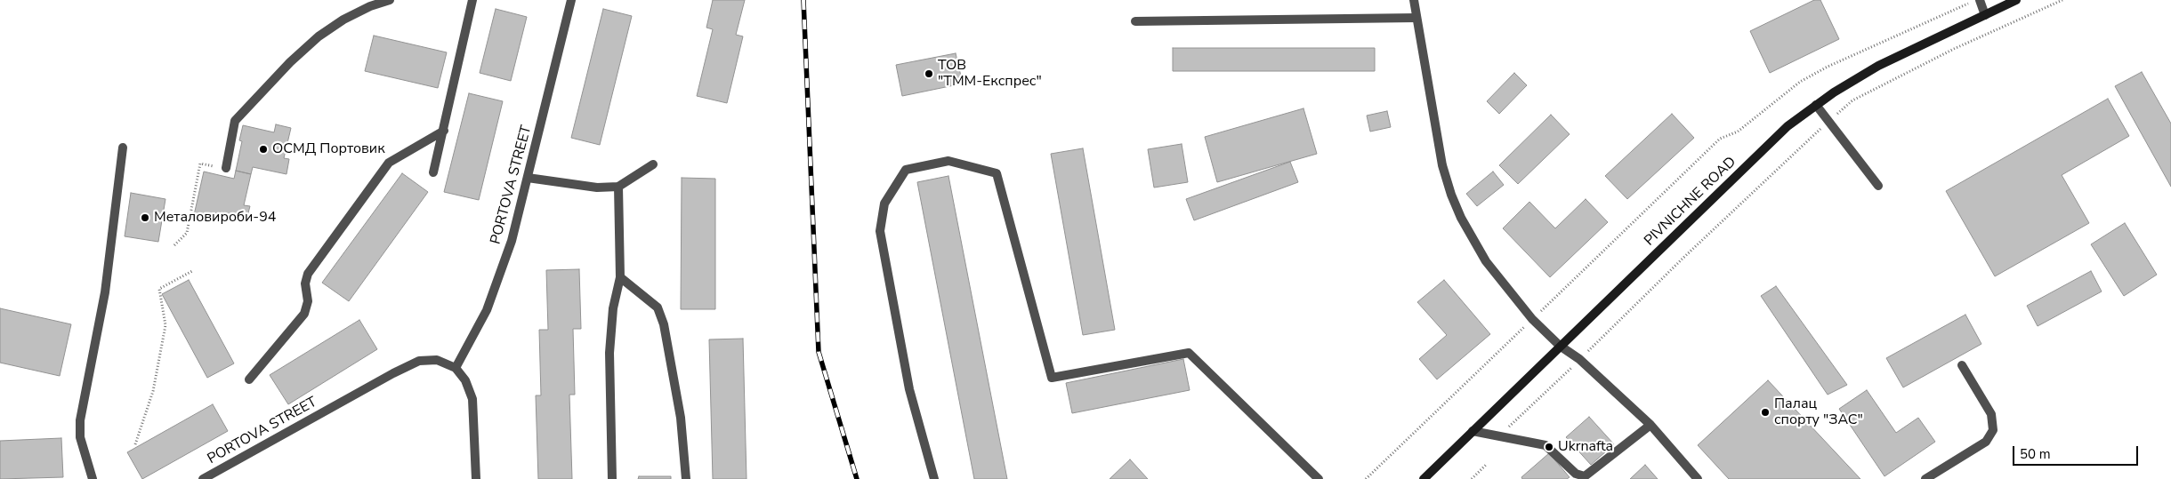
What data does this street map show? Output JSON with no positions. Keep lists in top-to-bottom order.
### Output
{
  "streets": {
    "main road": ["PIVNICHNE ROAD"],
    "street": ["PORTOVA STREET"]
  },
  "places": [
    "ТОВ \"ТММ-Експрес\"",
    "ОСМД Портовик",
    "Металовироби-94",
    "Палац спорту \"ЗАС\"",
    "Ukrnafta"
  ],
  "scale_bar": "50 m"
}
